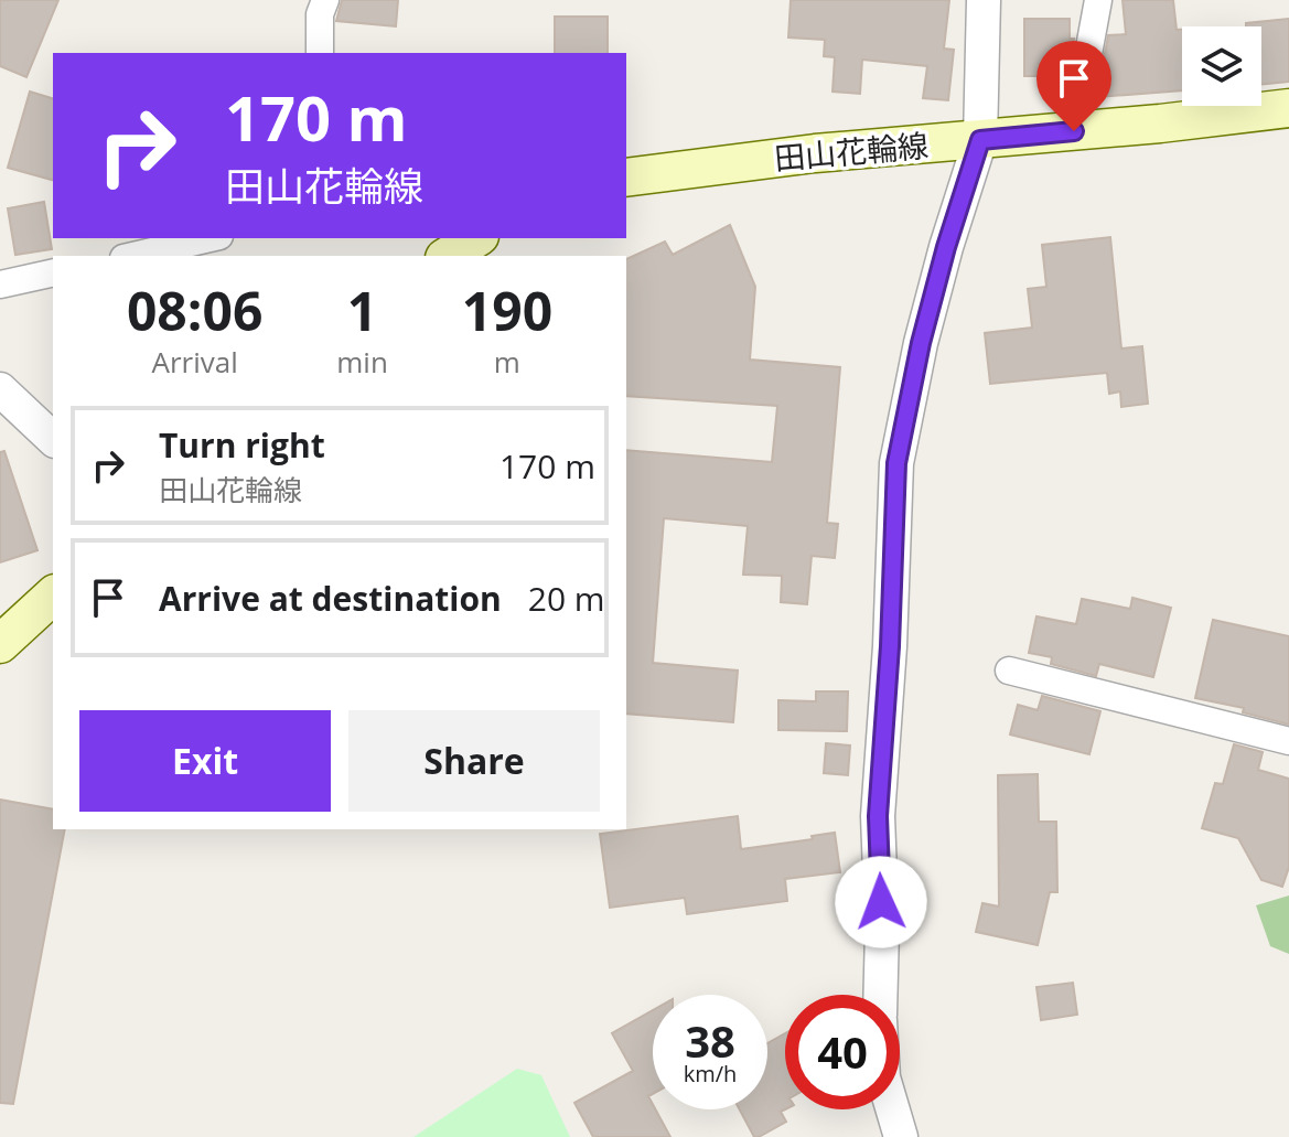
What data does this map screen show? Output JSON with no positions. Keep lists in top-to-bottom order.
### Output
{
  "streets": {
    "main road": ["田山花輪線"]
  },
  "page": {
    "turn": ["170 m", "田山花輪線"],
    "eta": [
      "08:06",
      "Arrival",
      "1",
      "min",
      "190",
      "m"
    ],
    "list": [
      {
        "name": "Turn right",
        "note": "田山花輪線",
        "value": "170 m"
      },
      {
        "name": "Arrive at destination",
        "value": "20 m"
      }
    ],
    "buttons": ["Exit", "Share"],
    "speed": "38 km/h",
    "limit": "40"
  }
}
